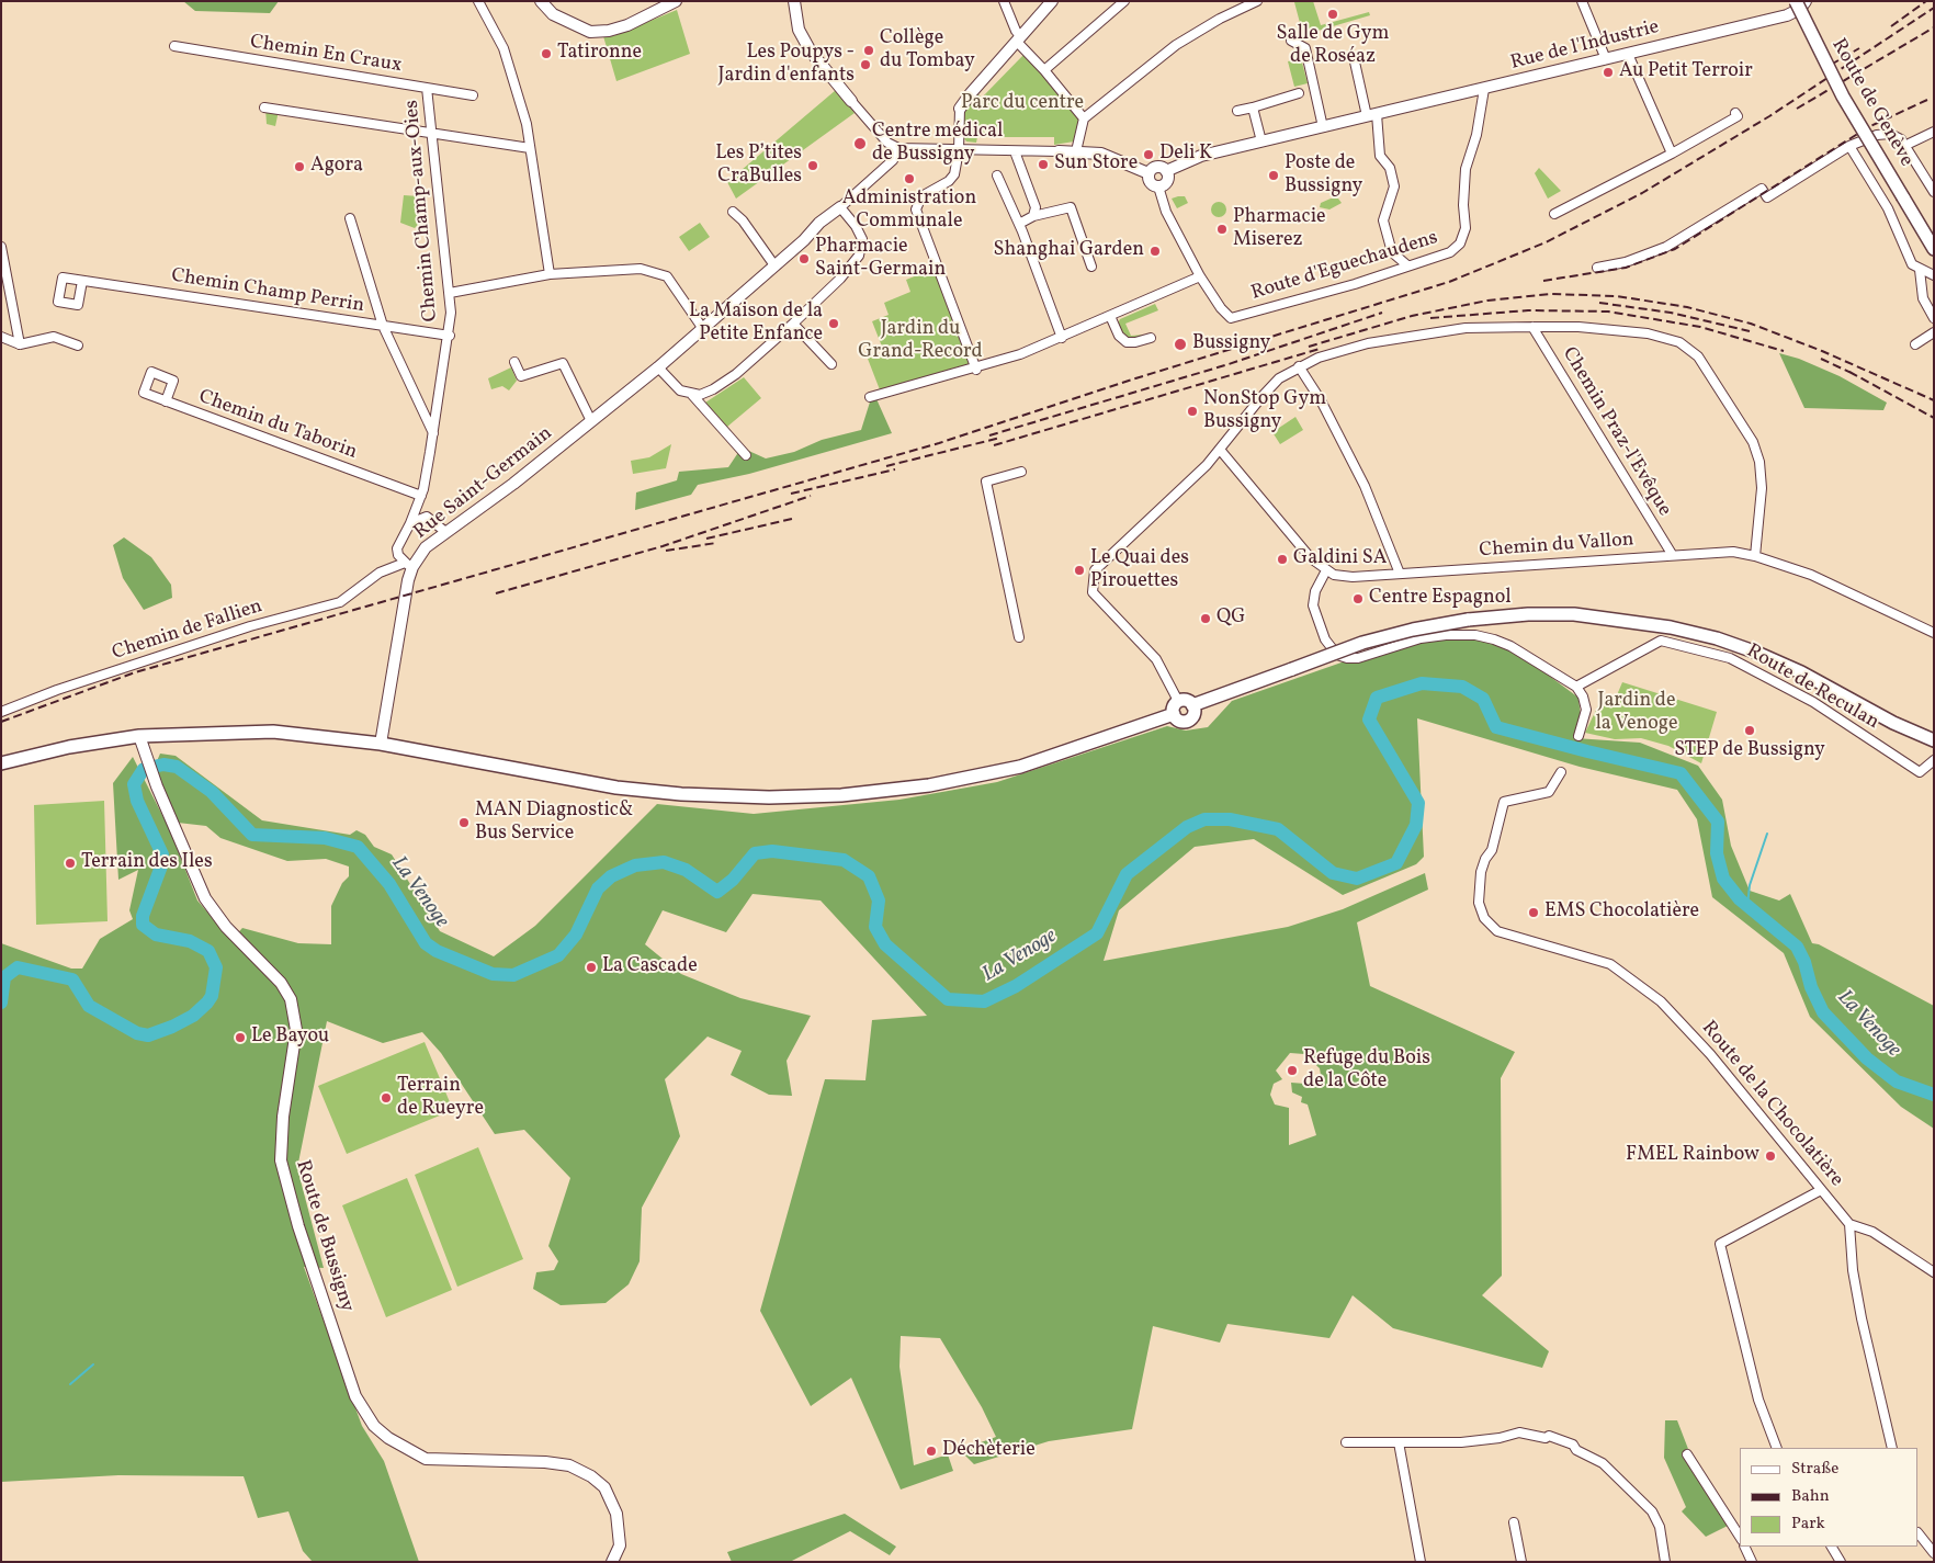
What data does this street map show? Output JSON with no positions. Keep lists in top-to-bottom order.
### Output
{
  "streets": {
    "main road": ["Route de Genève"],
    "street": [
      "Rue de l'Industrie",
      "Chemin En Craux",
      "Chemin Champ-aux-Oies",
      "Route d'Eguechaudens",
      "Chemin Champ Perrin",
      "Chemin du Taborin",
      "Chemin Praz-l'Evêque",
      "Rue Saint-Germain",
      "Chemin du Vallon",
      "Chemin de Fallien",
      "Route de Reculan",
      "Route de la Chocolatière",
      "Route de Bussigny"
    ]
  },
  "crossings": [
    ["Rue de l'Industrie", "Route d'Eguechaudens"],
    ["Chemin En Craux", "Chemin Champ-aux-Oies"],
    ["Chemin Champ-aux-Oies", "Chemin Champ Perrin"],
    ["Chemin Champ-aux-Oies", "Chemin du Taborin"],
    ["Chemin Champ-aux-Oies", "Chemin de Fallien"],
    ["Chemin Praz-l'Evêque", "Chemin du Vallon"],
    ["Rue Saint-Germain", "Chemin de Fallien"]
  ],
  "water": ["La Venoge"],
  "parks": ["Parc du centre", "Jardin du Grand-Record", "Jardin de la Venoge"],
  "places": [
    "Salle de Gym de Roséaz",
    "Collège du Tombay",
    "Tatironne",
    "Les Poupys - Jardin d'enfants",
    "Au Petit Terroir",
    "Centre médical de Bussigny",
    "Deli K",
    "Sun Store",
    "Les P’tites CraBulles",
    "Agora",
    "Poste de Bussigny",
    "Administration Communale",
    "Pharmacie Miserez",
    "Shanghai Garden",
    "Pharmacie Saint-Germain",
    "La Maison de la Petite Enfance",
    "Bussigny",
    "NonStop Gym Bussigny",
    "Galdini SA",
    "Le Quai des Pirouettes",
    "Centre Espagnol",
    "QG",
    "STEP de Bussigny",
    "MAN Diagnostic& Bus Service",
    "Terrain des Iles",
    "EMS Chocolatière",
    "La Cascade",
    "Le Bayou",
    "Refuge du Bois de la Côte",
    "Terrain de Rueyre",
    "FMEL Rainbow",
    "Déchèterie"
  ],
  "legend": ["Straße", "Bahn", "Park"]
}
